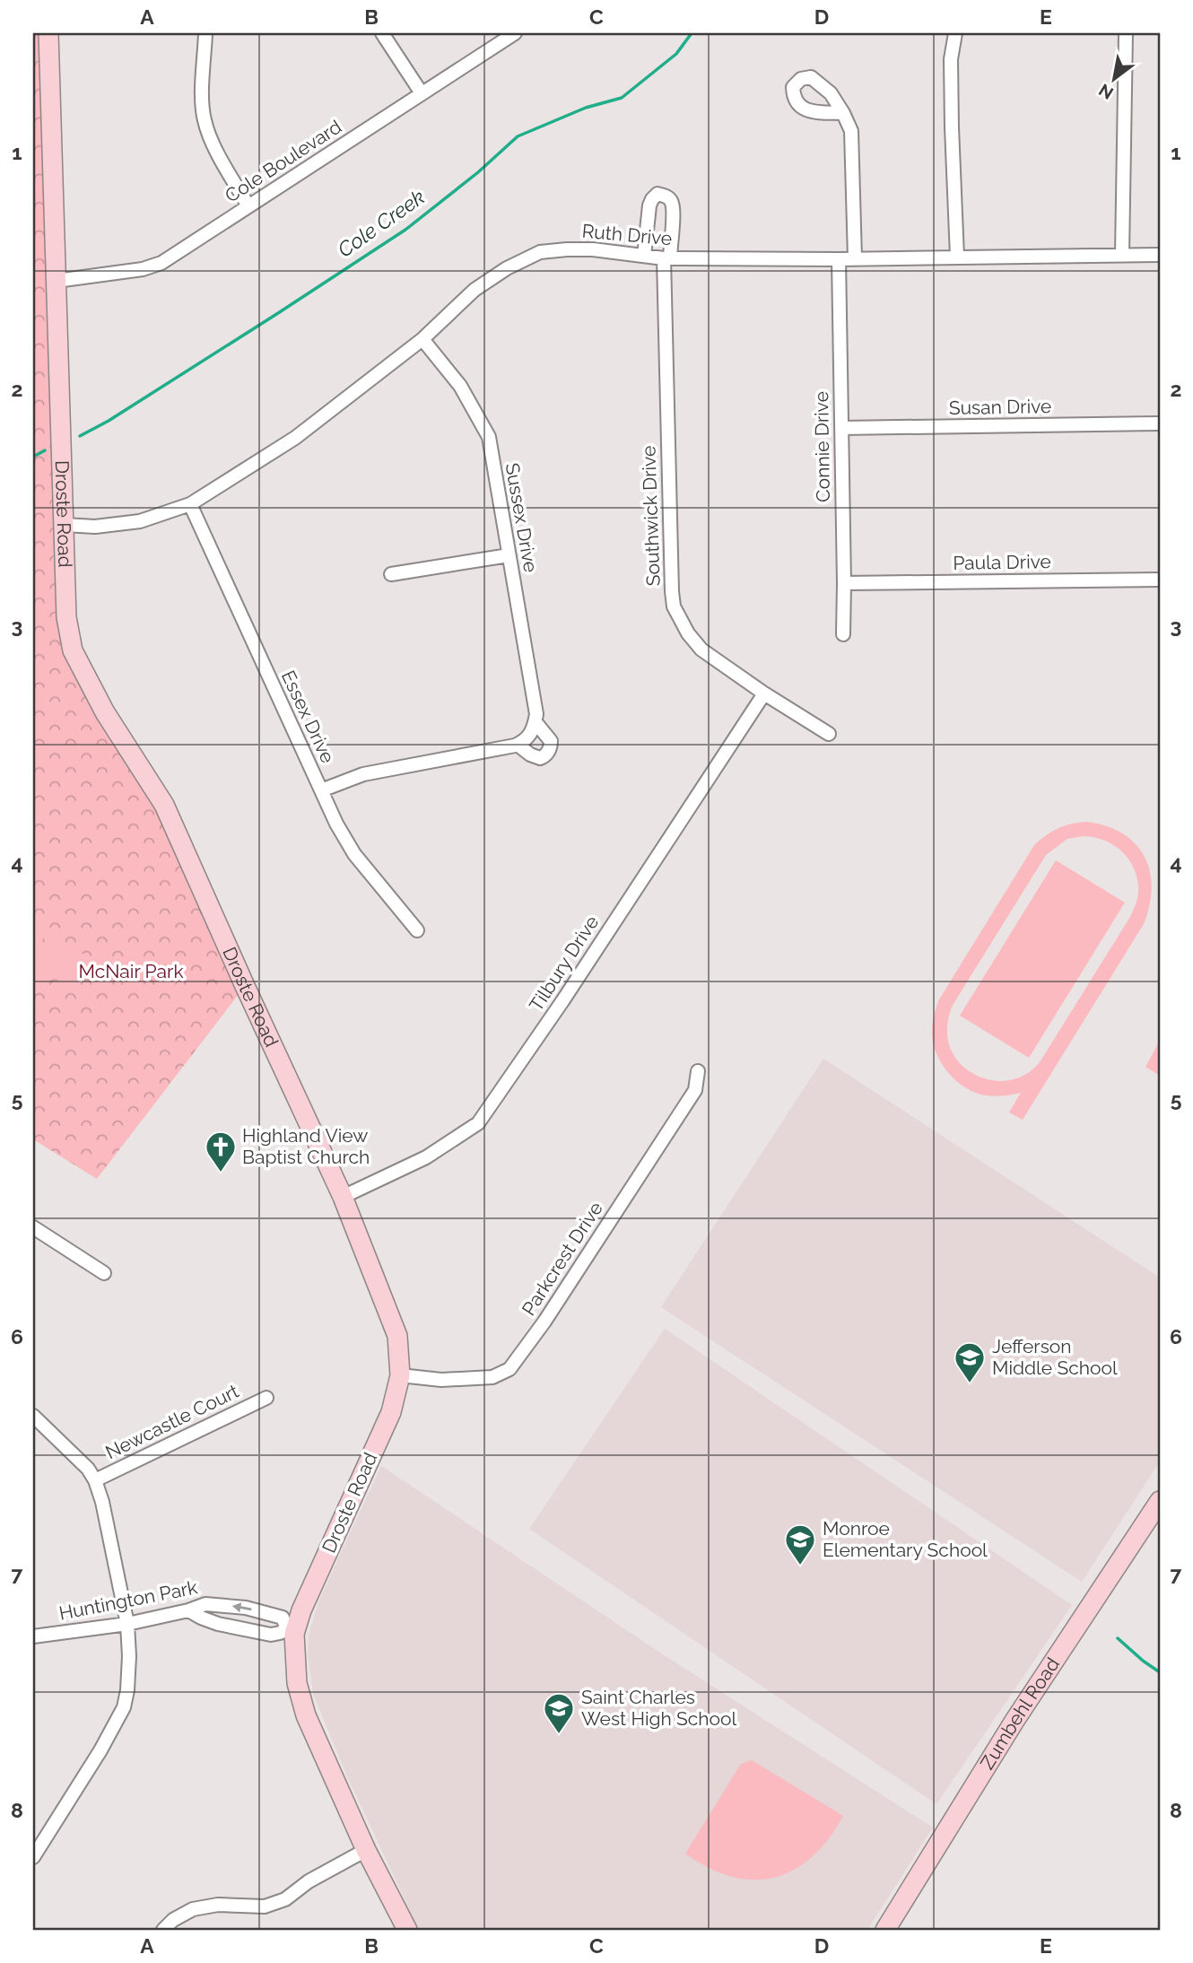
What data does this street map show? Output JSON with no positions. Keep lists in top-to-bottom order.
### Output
{
  "streets": {
    "street": [
      "Cole Boulevard",
      "Ruth Drive",
      "Susan Drive",
      "Connie Drive",
      "Droste Road",
      "Southwick Drive",
      "Sussex Drive",
      "Paula Drive",
      "Essex Drive",
      "Tilbury Drive",
      "Parkcrest Drive",
      "Newcastle Court",
      "Huntington Park",
      "Zumbehl Road"
    ]
  },
  "crossings": [
    ["Cole Boulevard", "Droste Road"],
    ["Ruth Drive", "Connie Drive"],
    ["Ruth Drive", "Droste Road"],
    ["Ruth Drive", "Southwick Drive"],
    ["Ruth Drive", "Sussex Drive"],
    ["Ruth Drive", "Essex Drive"],
    ["Susan Drive", "Connie Drive"],
    ["Connie Drive", "Paula Drive"],
    ["Droste Road", "Tilbury Drive"],
    ["Droste Road", "Parkcrest Drive"],
    ["Droste Road", "Huntington Park"],
    ["Southwick Drive", "Tilbury Drive"]
  ],
  "water": ["Cole Creek"],
  "parks": ["McNair Park"],
  "places": {
    "church": ["Highland View Baptist Church"],
    "school or university": ["Jefferson Middle School", "Monroe Elementary School", "Saint Charles West High School"]
  },
  "north": "bottom left",
  "grid": {
    "columns": [
      "A",
      "B",
      "C",
      "D",
      "E"
    ],
    "rows": [
      "1",
      "2",
      "3",
      "4",
      "5",
      "6",
      "7",
      "8"
    ]
  }
}
